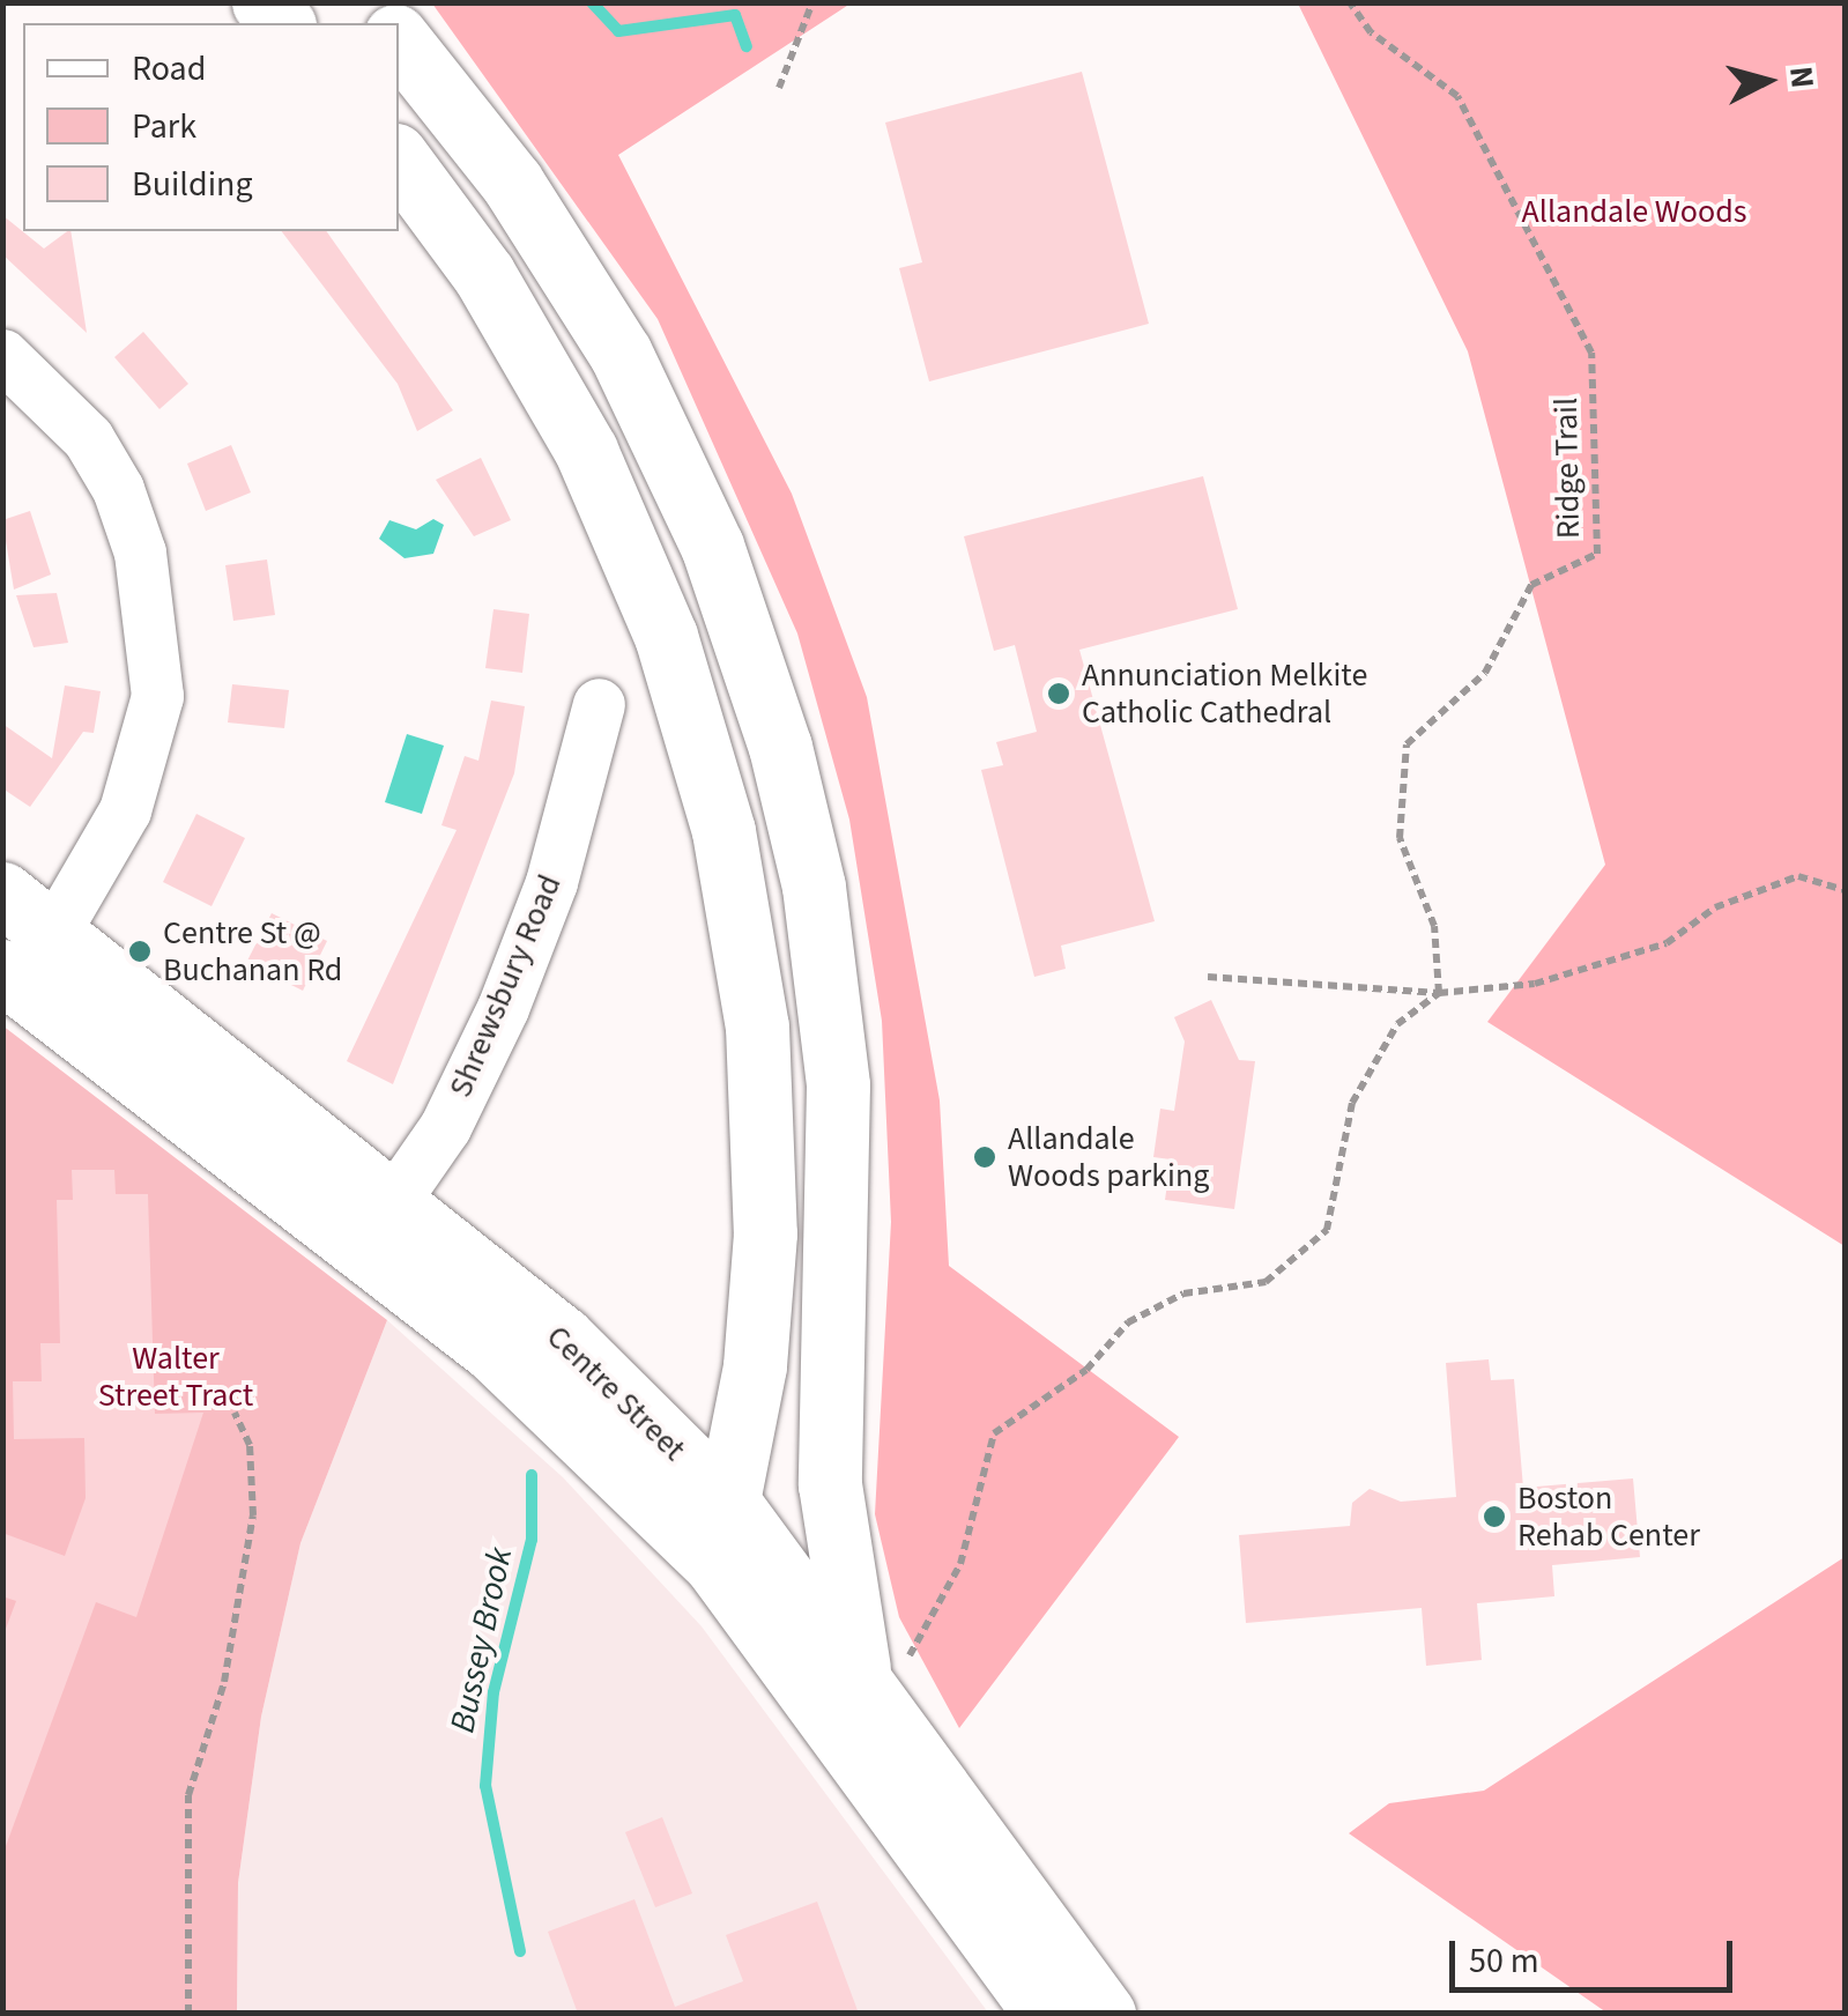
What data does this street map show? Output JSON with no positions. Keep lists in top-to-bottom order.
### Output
{
  "streets": {
    "main road": ["Centre Street"],
    "street": ["Shrewsbury Road"],
    "path": ["Ridge Trail"]
  },
  "crossings": [
    ["Shrewsbury Road", "Centre Street"]
  ],
  "water": ["Bussey Brook"],
  "parks": ["Allandale Woods", "Walter Street Tract"],
  "places": [
    "Annunciation Melkite Catholic Cathedral",
    "Centre St @ Buchanan Rd",
    "Allandale Woods parking",
    "Boston Rehab Center"
  ],
  "legend": ["Road", "Park", "Building"],
  "scale_bar": "50 m",
  "north": "right"
}
